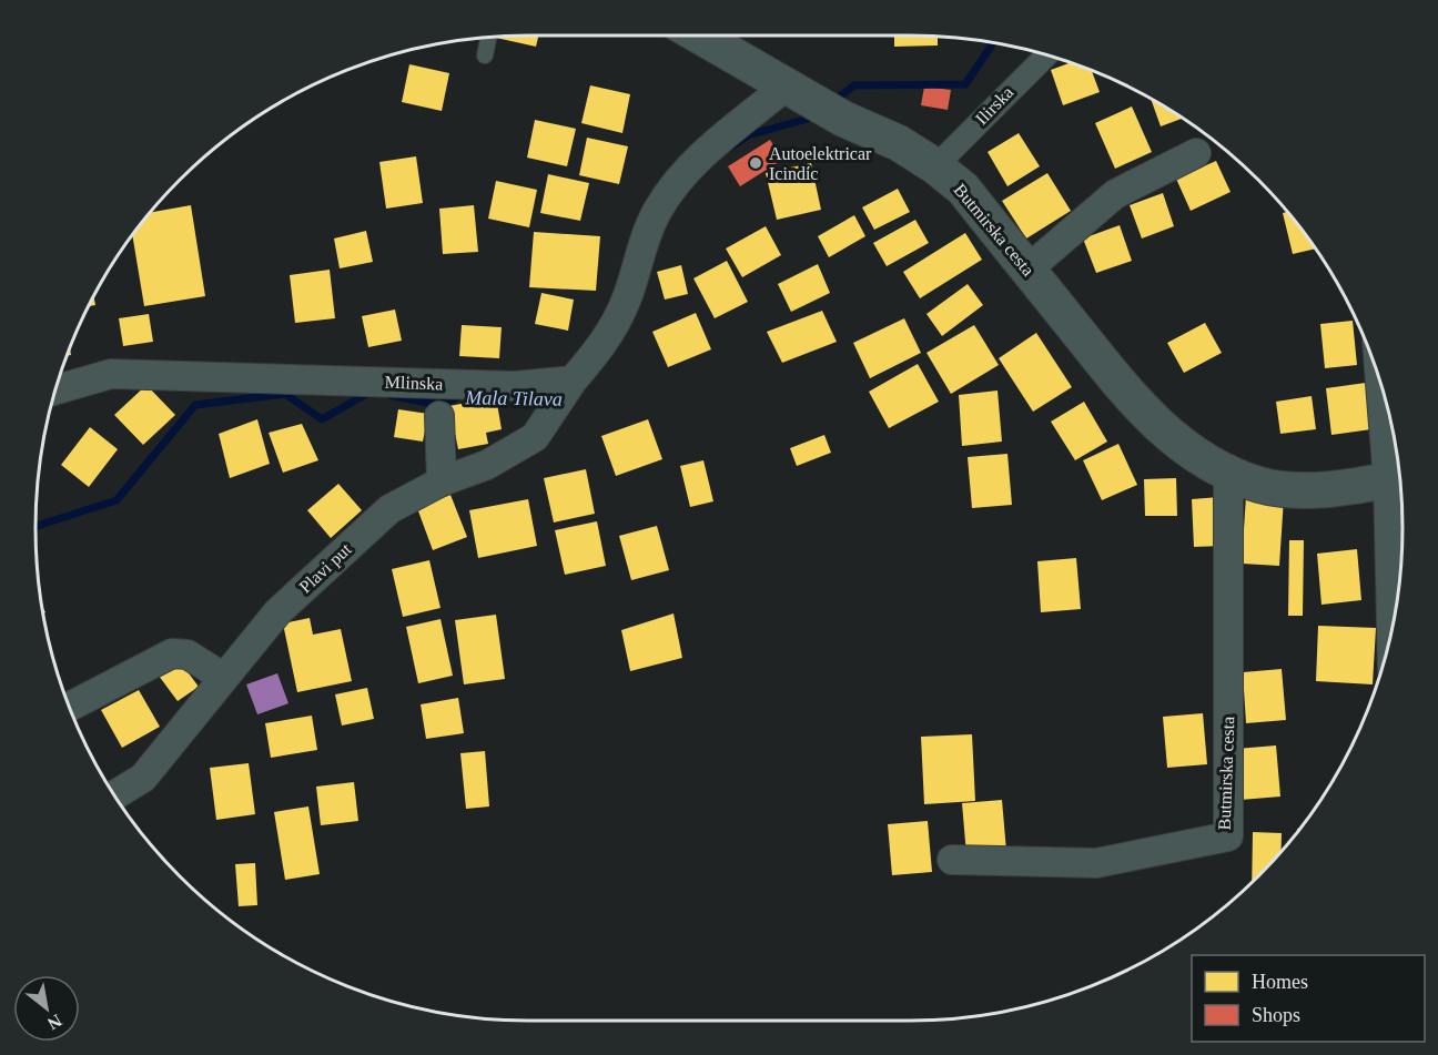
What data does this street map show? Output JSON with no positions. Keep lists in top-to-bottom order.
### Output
{
  "streets": {
    "street": [
      "Ilirska",
      "Butmirska cesta",
      "Mlinska",
      "Plavi put"
    ]
  },
  "crossings": [
    ["Ilirska", "Butmirska cesta"],
    ["Mlinska", "Plavi put"]
  ],
  "water": ["Mala Tilava"],
  "places": ["Autoelektricar Icindic"],
  "legend": ["Homes", "Shops"],
  "north": "bottom right"
}
